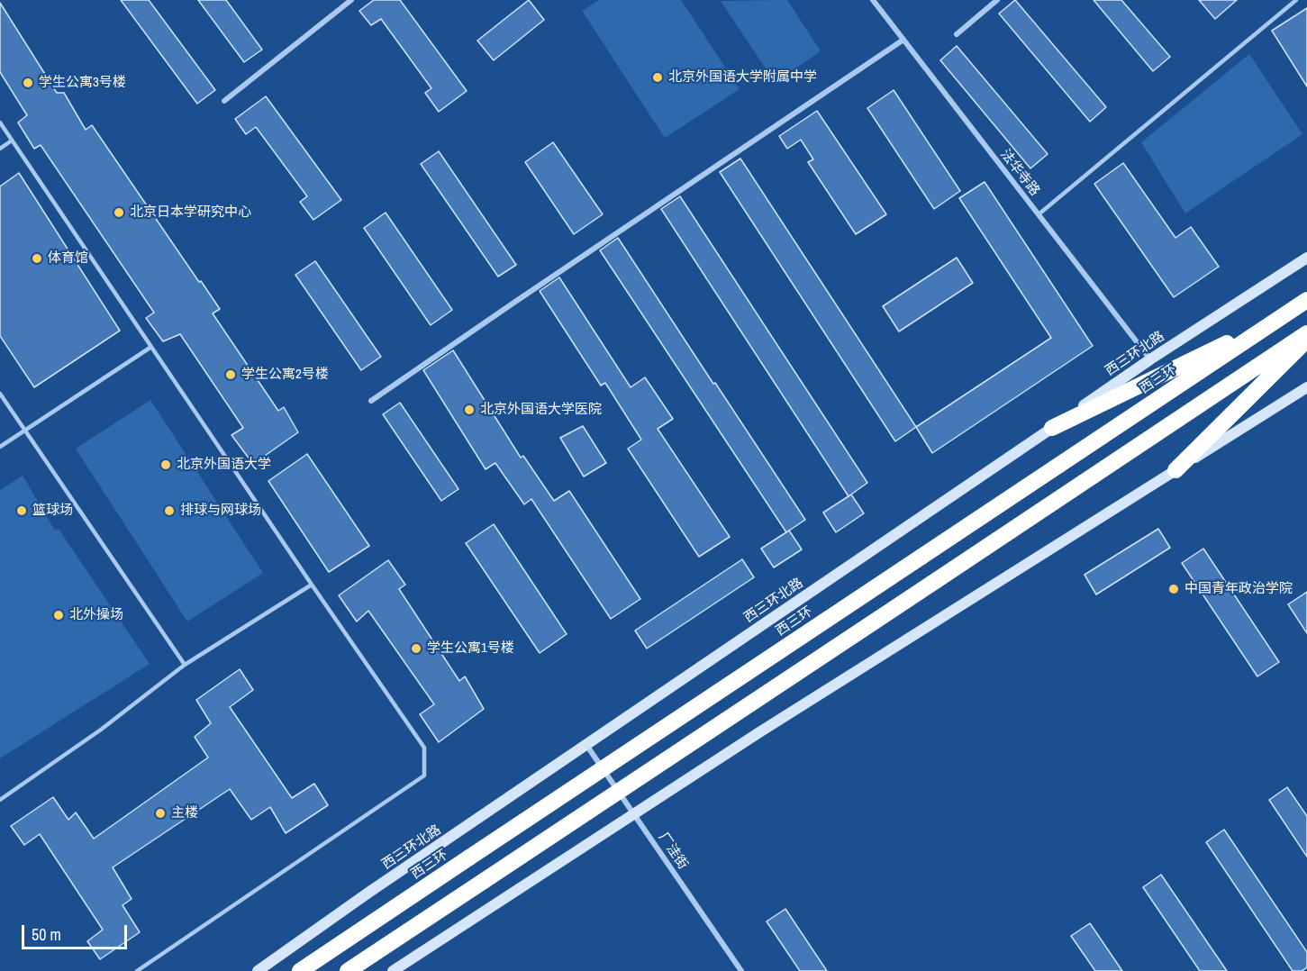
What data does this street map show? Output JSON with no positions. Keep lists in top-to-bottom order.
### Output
{
  "streets": {
    "highway": ["西三环"],
    "street": ["法华寺路", "西三环北路", "厂洼街"]
  },
  "crossings": [
    ["法华寺路", "西三环北路"],
    ["西三环北路", "厂洼街"]
  ],
  "places": [
    "北京外国语大学附属中学",
    "学生公寓3号楼",
    "北京日本学研究中心",
    "体育馆",
    "学生公寓2号楼",
    "北京外国语大学医院",
    "北京外国语大学",
    "篮球场",
    "排球与网球场",
    "中国青年政治学院",
    "北外操场",
    "学生公寓1号楼",
    "主楼"
  ],
  "scale_bar": "50 m"
}
